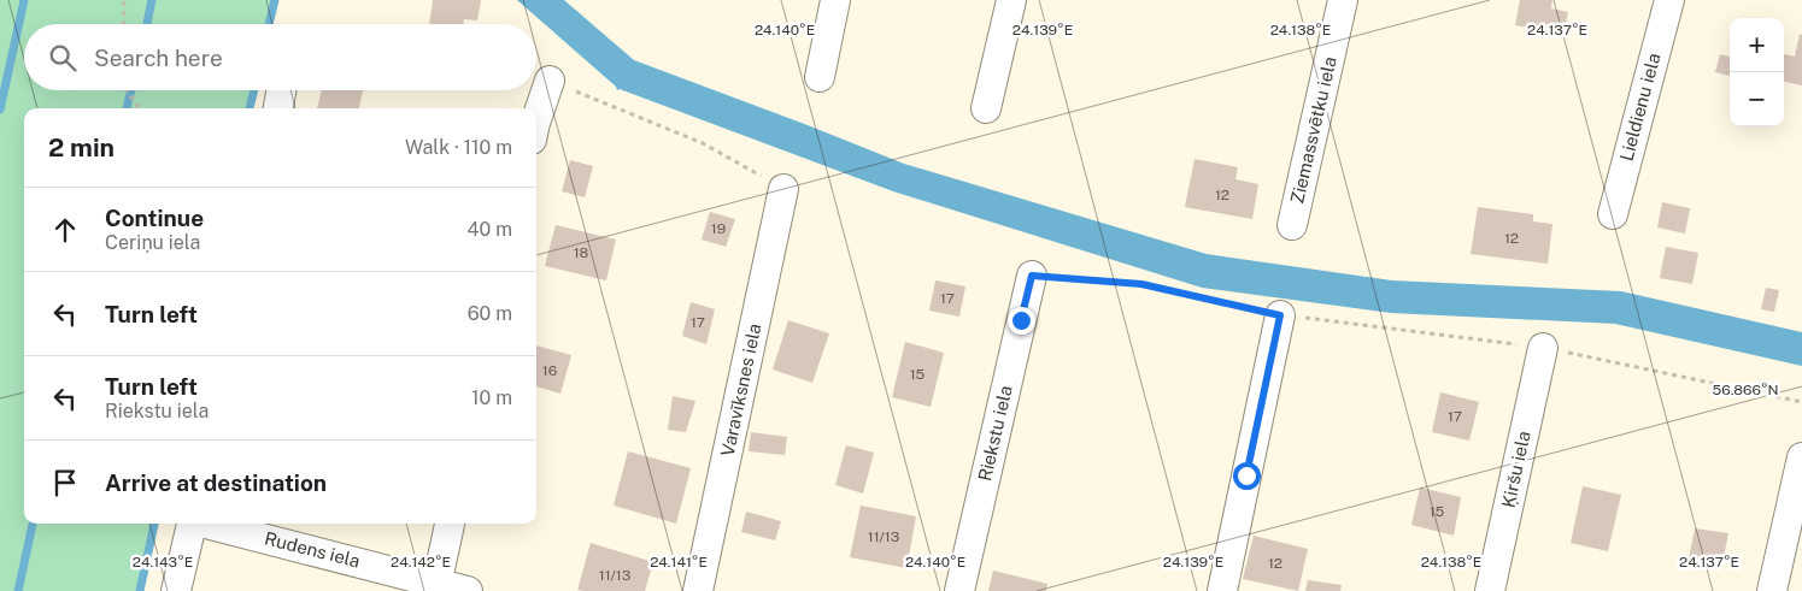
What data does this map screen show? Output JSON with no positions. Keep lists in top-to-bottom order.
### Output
{
  "streets": {
    "street": [
      "Lieldienu iela",
      "Ziemassvētku iela",
      "Varavīksnes iela",
      "Riekstu iela",
      "Ķiršu iela",
      "Rudens iela"
    ]
  },
  "house_numbers": [
    "12",
    "19",
    "12",
    "18",
    "17",
    "17",
    "16",
    "15",
    "17",
    "15",
    "11/13",
    "12",
    "11/13"
  ],
  "page": {
    "map_buttons": ["+", "−"],
    "search": "Search here",
    "heading": ["2 min", "Walk · 110 m"],
    "list": [
      ["Continue", "Ceriņu iela", "40 m"],
      ["Turn left", "60 m"],
      ["Turn left", "Riekstu iela", "10 m"],
      "Arrive at destination"
    ]
  },
  "coordinates": [
    "24.140°E",
    "24.139°E",
    "24.138°E",
    "24.137°E",
    "56.866°N",
    "24.143°E",
    "24.142°E",
    "24.141°E"
  ]
}
